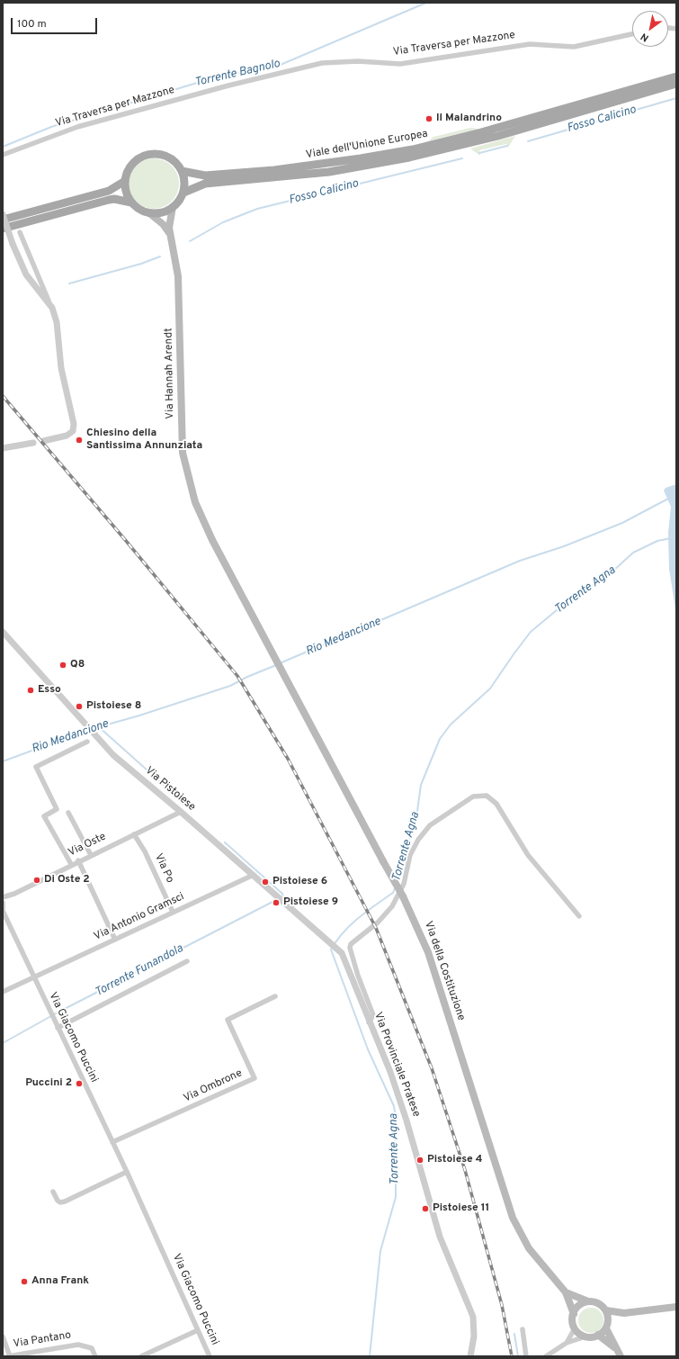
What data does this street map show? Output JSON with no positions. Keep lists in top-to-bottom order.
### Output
{
  "streets": {
    "main road": ["Viale dell'Unione Europea", "Via Hannah Arendt", "Via della Costituzione"],
    "street": [
      "Via Traversa per Mazzone",
      "Via Pistoiese",
      "Via Oste",
      "Via Po",
      "Via Antonio Gramsci",
      "Via Giacomo Puccini",
      "Via Provinciale Pratese",
      "Via Ombrone",
      "Via Pantano"
    ]
  },
  "crossings": [
    ["Via Hannah Arendt", "Via della Costituzione"],
    ["Via Pistoiese", "Via Oste"],
    ["Via Pistoiese", "Via Antonio Gramsci"],
    ["Via Pistoiese", "Via Provinciale Pratese"],
    ["Via Oste", "Via Po"],
    ["Via Po", "Via Antonio Gramsci"],
    ["Via Antonio Gramsci", "Via Giacomo Puccini"],
    ["Via Giacomo Puccini", "Via Ombrone"]
  ],
  "water": [
    "Torrente Bagnolo",
    "Fosso Calicino",
    "Torrente Agna",
    "Rio Medancione",
    "Torrente Funandola"
  ],
  "places": [
    "Il Malandrino",
    "Chiesino della Santissima Annunziata",
    "Q8",
    "Esso",
    "Pistoiese 8",
    "Di Oste 2",
    "Pistoiese 6",
    "Pistoiese 9",
    "Puccini 2",
    "Pistoiese 4",
    "Pistoiese 11",
    "Anna Frank"
  ],
  "scale_bar": "100 m",
  "north": "bottom left"
}
